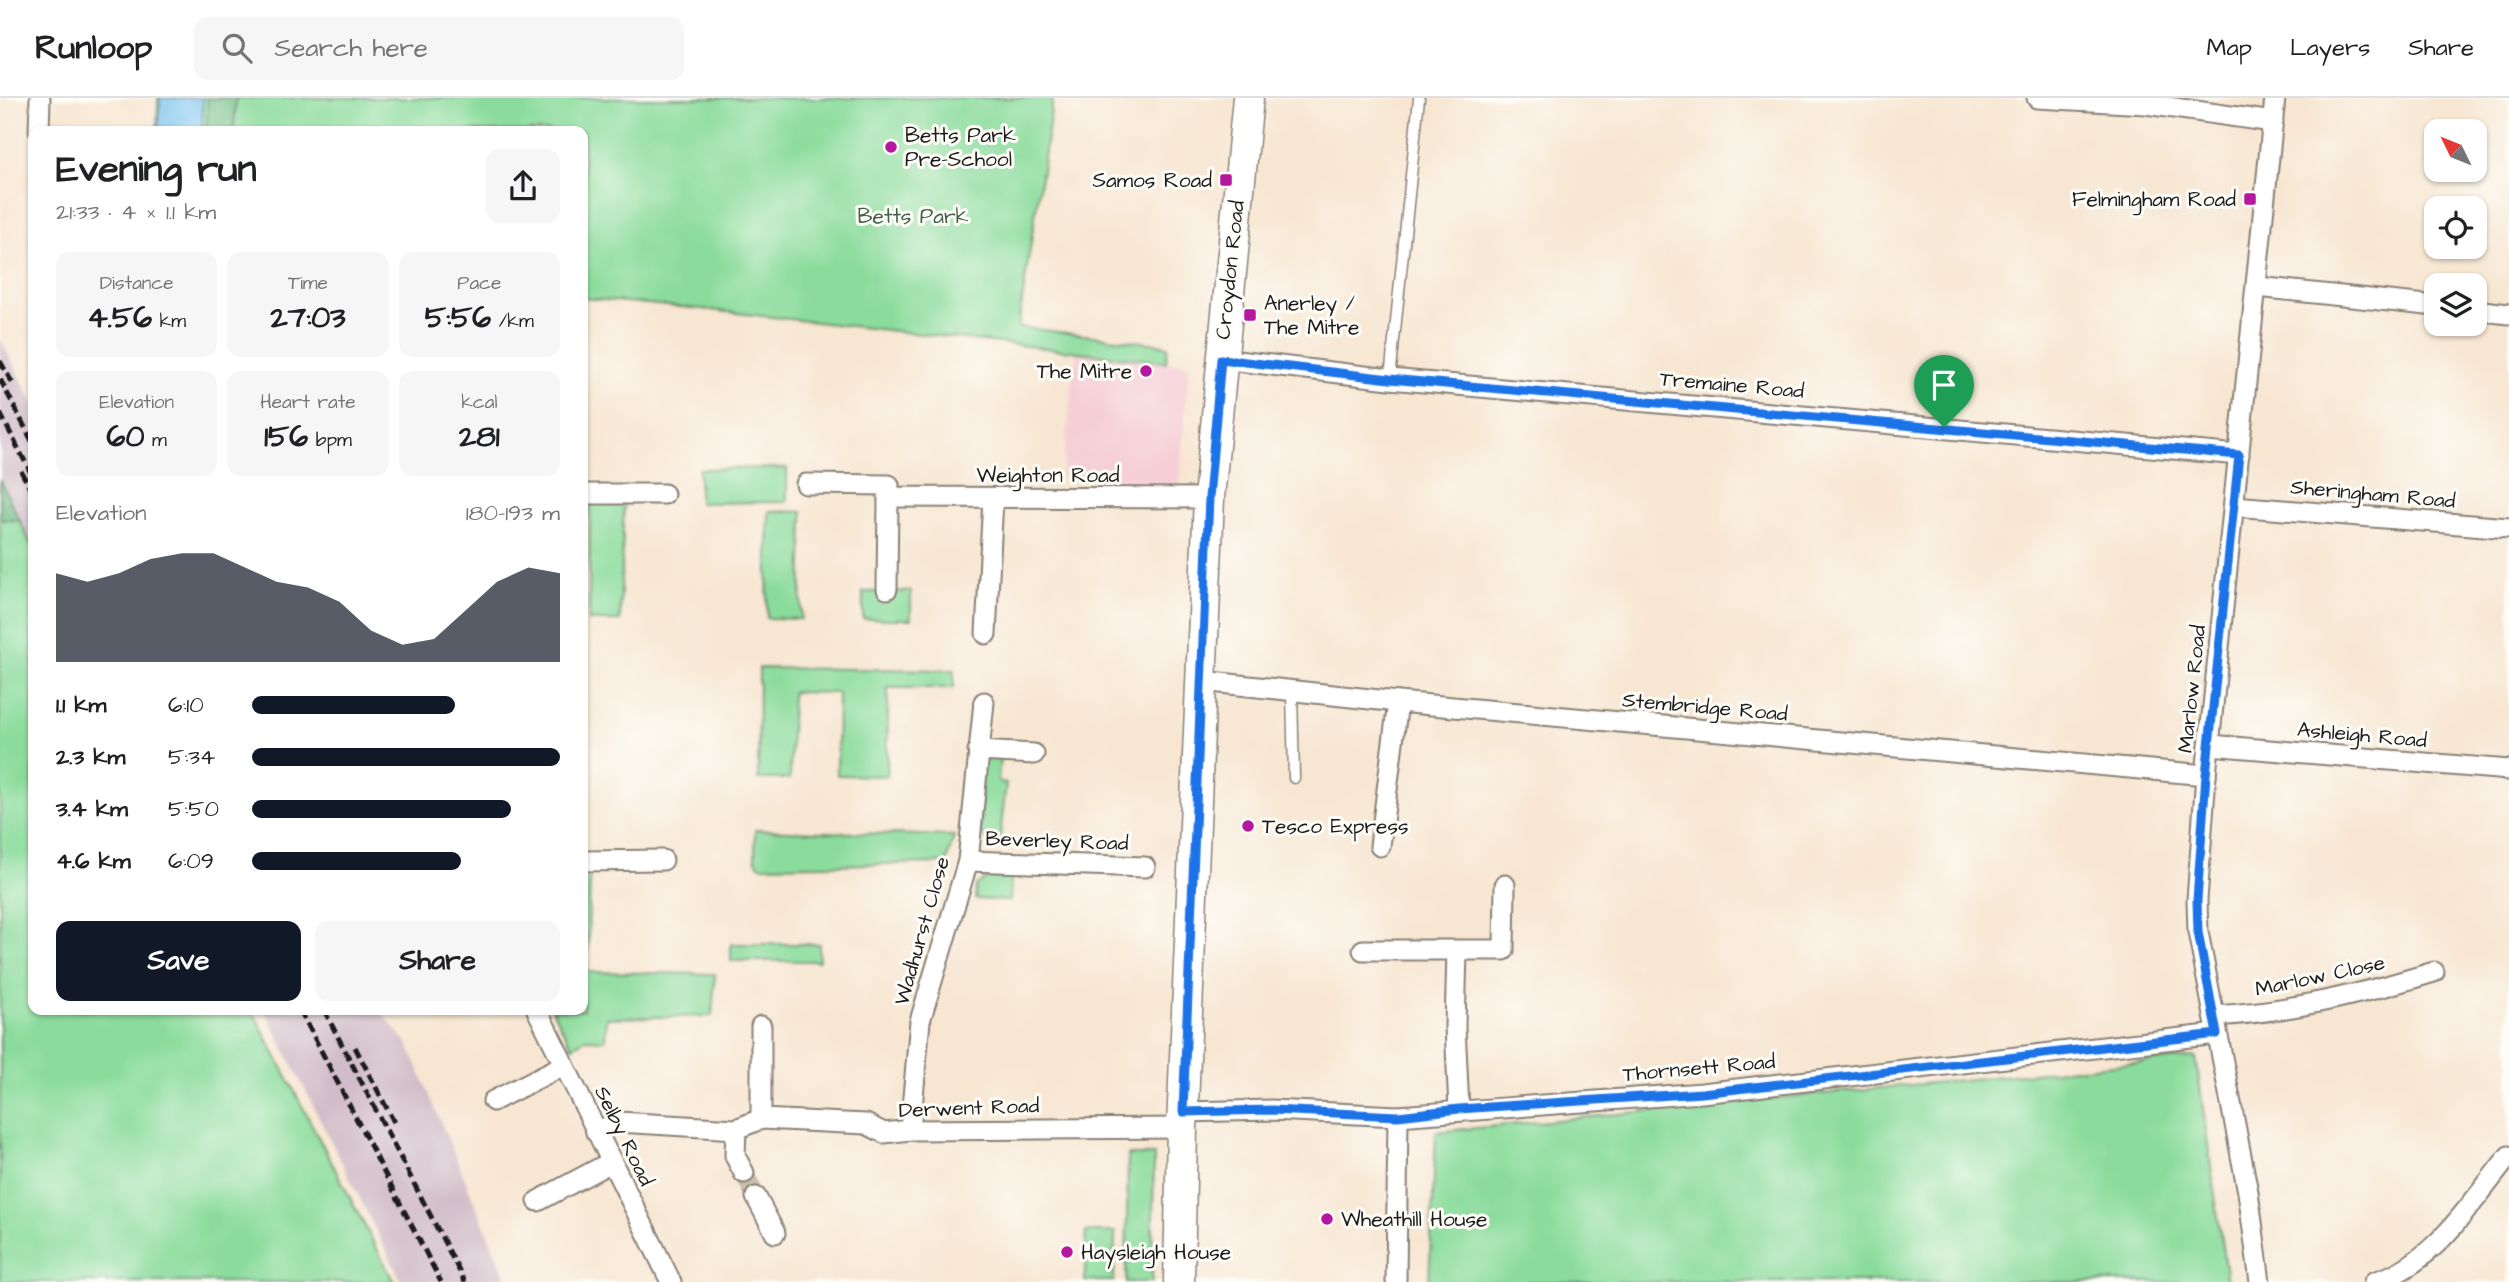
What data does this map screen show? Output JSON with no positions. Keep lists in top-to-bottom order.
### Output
{
  "streets": {
    "main road": ["Croydon Road"],
    "street": [
      "Tremaine Road",
      "Weighton Road",
      "Sheringham Road",
      "Marlow Road",
      "Stembridge Road",
      "Ashleigh Road",
      "Beverley Road",
      "Wadhurst Close",
      "Marlow Close",
      "Thornsett Road",
      "Derwent Road",
      "Selby Road"
    ]
  },
  "crossings": [
    ["Croydon Road", "Tremaine Road"],
    ["Croydon Road", "Weighton Road"],
    ["Croydon Road", "Stembridge Road"],
    ["Croydon Road", "Thornsett Road"],
    ["Croydon Road", "Derwent Road"],
    ["Tremaine Road", "Marlow Road"],
    ["Sheringham Road", "Marlow Road"],
    ["Marlow Road", "Stembridge Road"],
    ["Marlow Road", "Ashleigh Road"],
    ["Marlow Road", "Marlow Close"],
    ["Marlow Road", "Thornsett Road"],
    ["Beverley Road", "Wadhurst Close"],
    ["Wadhurst Close", "Derwent Road"],
    ["Marlow Close", "Thornsett Road"],
    ["Thornsett Road", "Derwent Road"],
    ["Derwent Road", "Selby Road"]
  ],
  "parks": ["Betts Park"],
  "places": {
    "other": [
      "Betts Park Pre-School",
      "The Mitre",
      "Tesco Express",
      "Wheathill House",
      "Haysleigh House"
    ],
    "transit": ["Samos Road", "Felmingham Road", "Anerley / The Mitre"]
  },
  "north": "top left",
  "page": {
    "header": "Runloop",
    "search": "Search here",
    "nav": ["Map", "Layers", "Share"],
    "heading": ["Evening run", "21:33 · 4 × 1.1 km"],
    "stats": [
      ["Distance", "4.56 km"],
      ["Time", "27:03"],
      ["Pace", "5:56 /km"],
      ["Elevation", "60 m"],
      ["Heart rate", "156 bpm"],
      ["kcal", "281"]
    ],
    "chart": ["Elevation", "180–193 m"],
    "list": [
      {
        "name": "1.1 km",
        "note": "6:10"
      },
      {
        "name": "2.3 km",
        "note": "5:34"
      },
      {
        "name": "3.4 km",
        "note": "5:50"
      },
      {
        "name": "4.6 km",
        "note": "6:09"
      }
    ],
    "buttons": ["Save", "Share"]
  }
}
